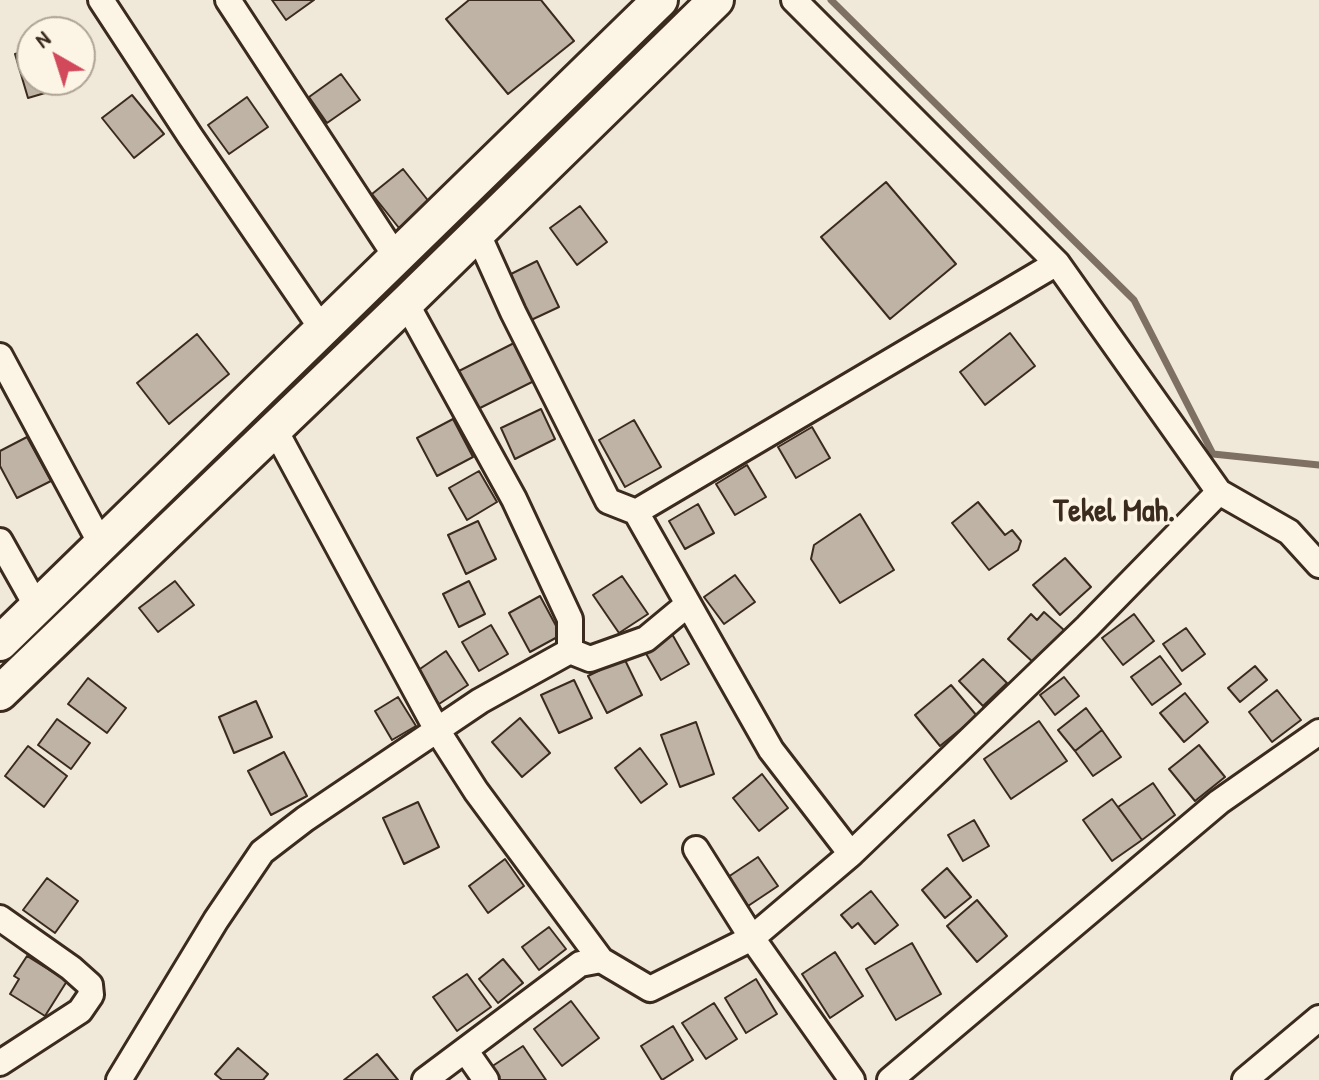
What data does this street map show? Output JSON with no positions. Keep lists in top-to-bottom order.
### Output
{
  "districts": ["Tekel Mah."],
  "north": "top left"
}
